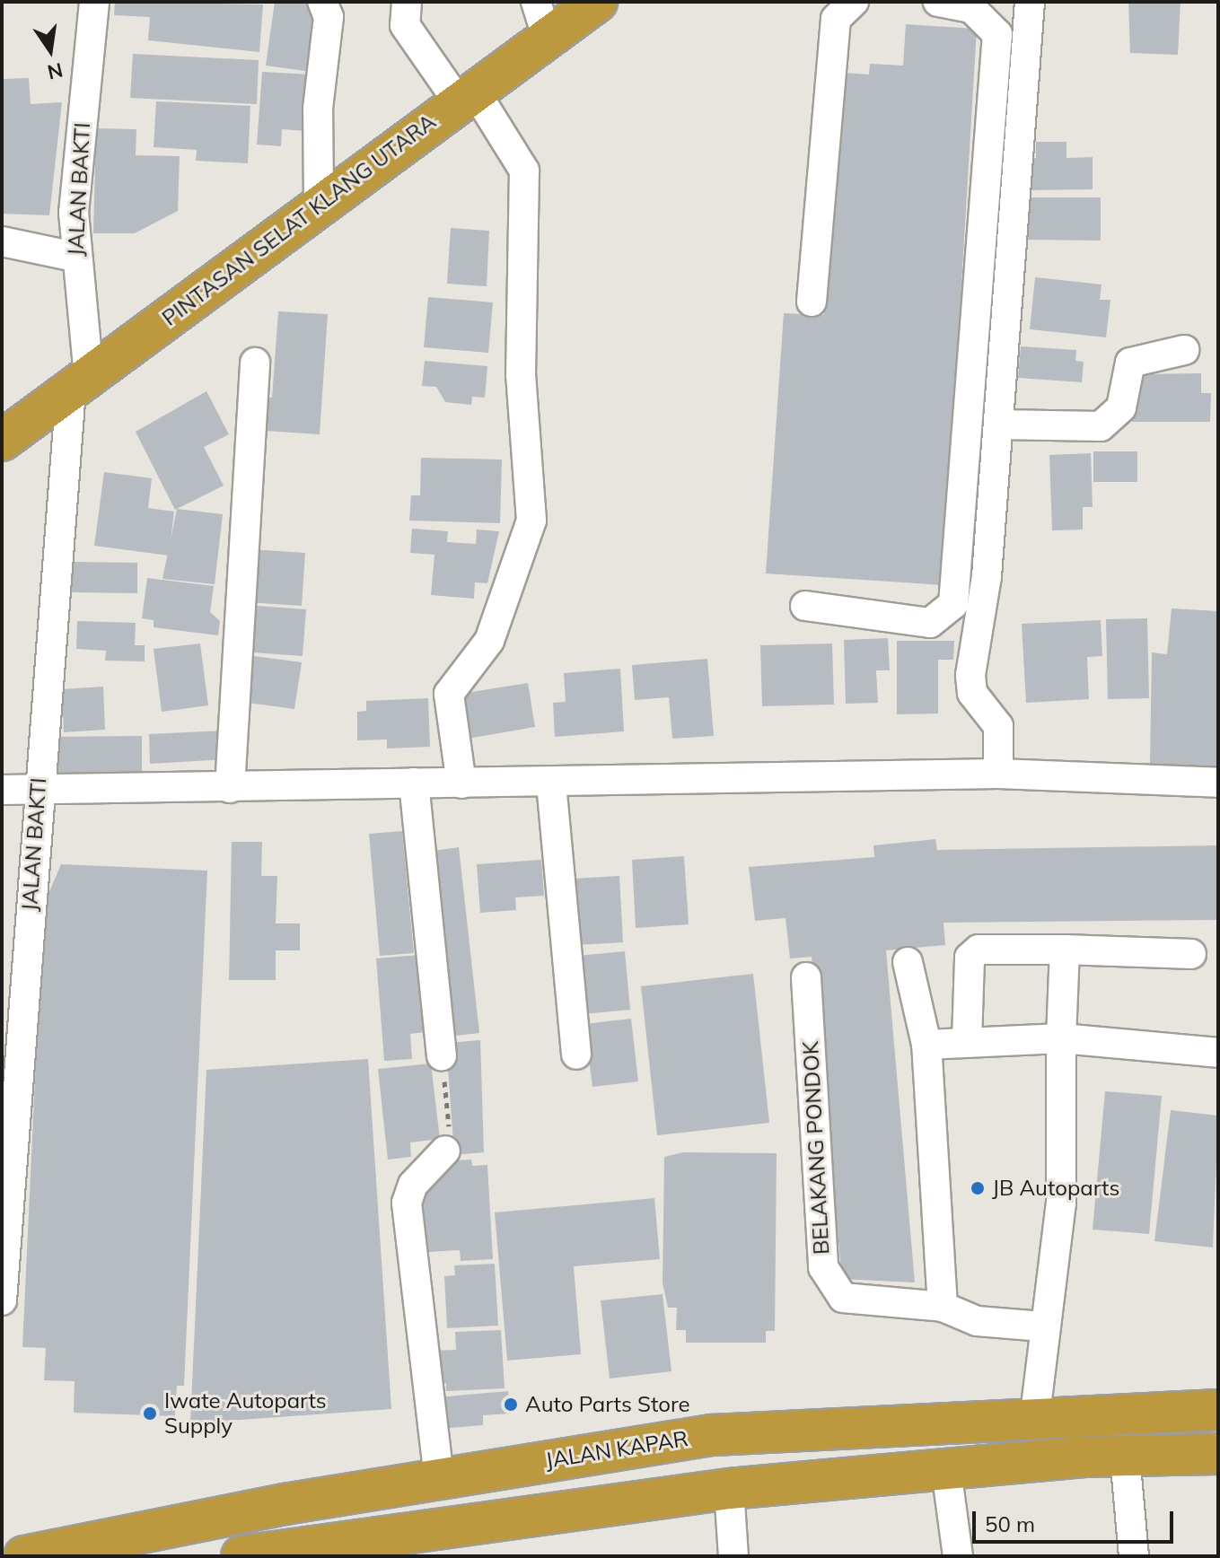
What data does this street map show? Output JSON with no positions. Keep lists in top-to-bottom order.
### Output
{
  "streets": {
    "highway": ["PINTASAN SELAT KLANG UTARA", "JALAN KAPAR"],
    "street": ["JALAN BAKTI", "BELAKANG PONDOK"]
  },
  "crossings": [
    ["JALAN BAKTI", "PINTASAN SELAT KLANG UTARA"]
  ],
  "places": ["JB Autoparts", "Auto Parts Store", "Iwate Autoparts Supply"],
  "scale_bar": "50 m",
  "north": "bottom"
}
